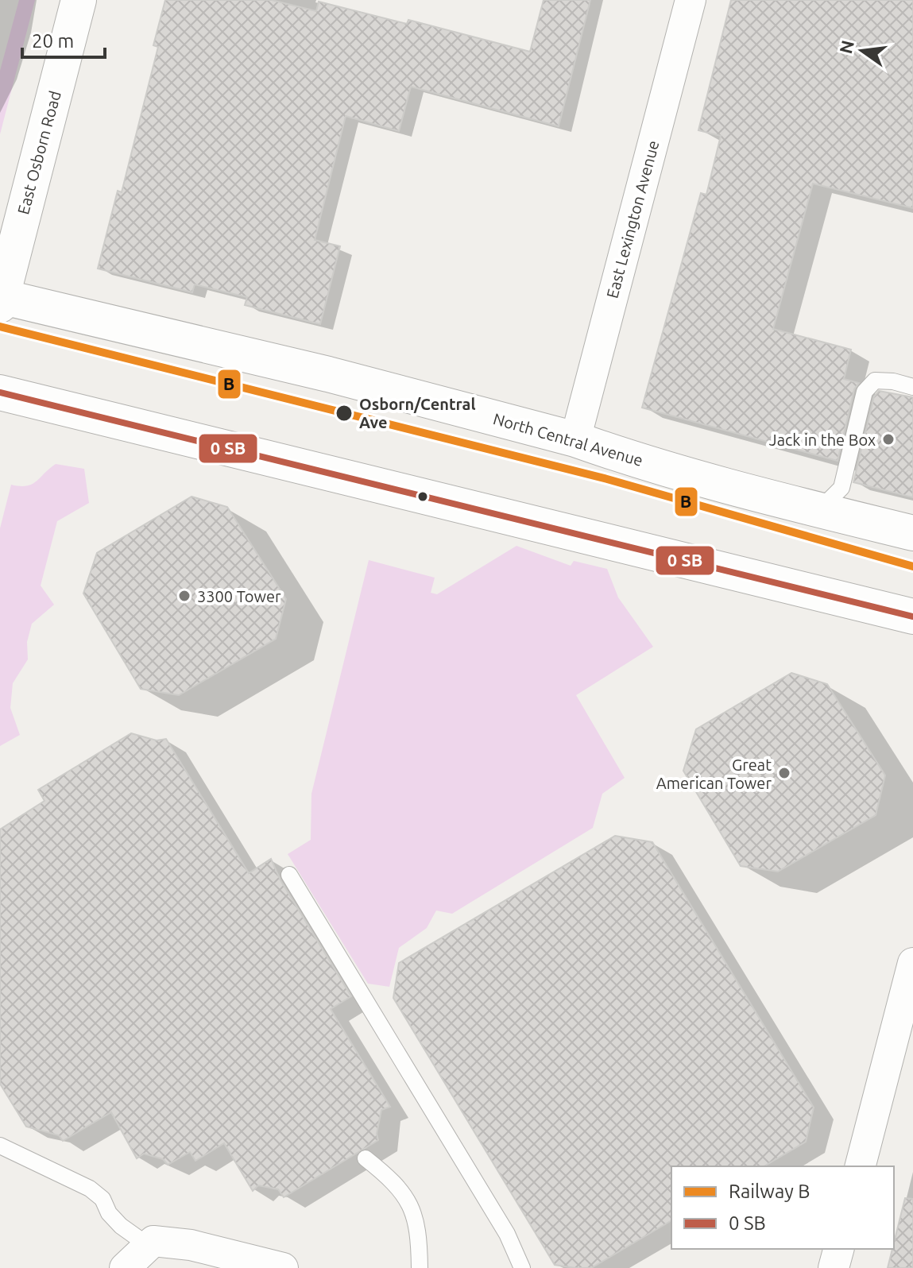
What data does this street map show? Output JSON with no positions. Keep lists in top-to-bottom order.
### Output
{
  "streets": {
    "main road": ["East Osborn Road", "North Central Avenue"],
    "street": ["East Lexington Avenue"]
  },
  "crossings": [
    ["East Osborn Road", "North Central Avenue"],
    ["East Lexington Avenue", "North Central Avenue"]
  ],
  "places": [
    "Osborn/Central Ave",
    "Jack in the Box",
    "3300 Tower",
    "Great American Tower"
  ],
  "lines": ["rail line B"],
  "legend": ["Railway B", "0 SB"],
  "scale_bar": "20 m",
  "north": "left"
}
